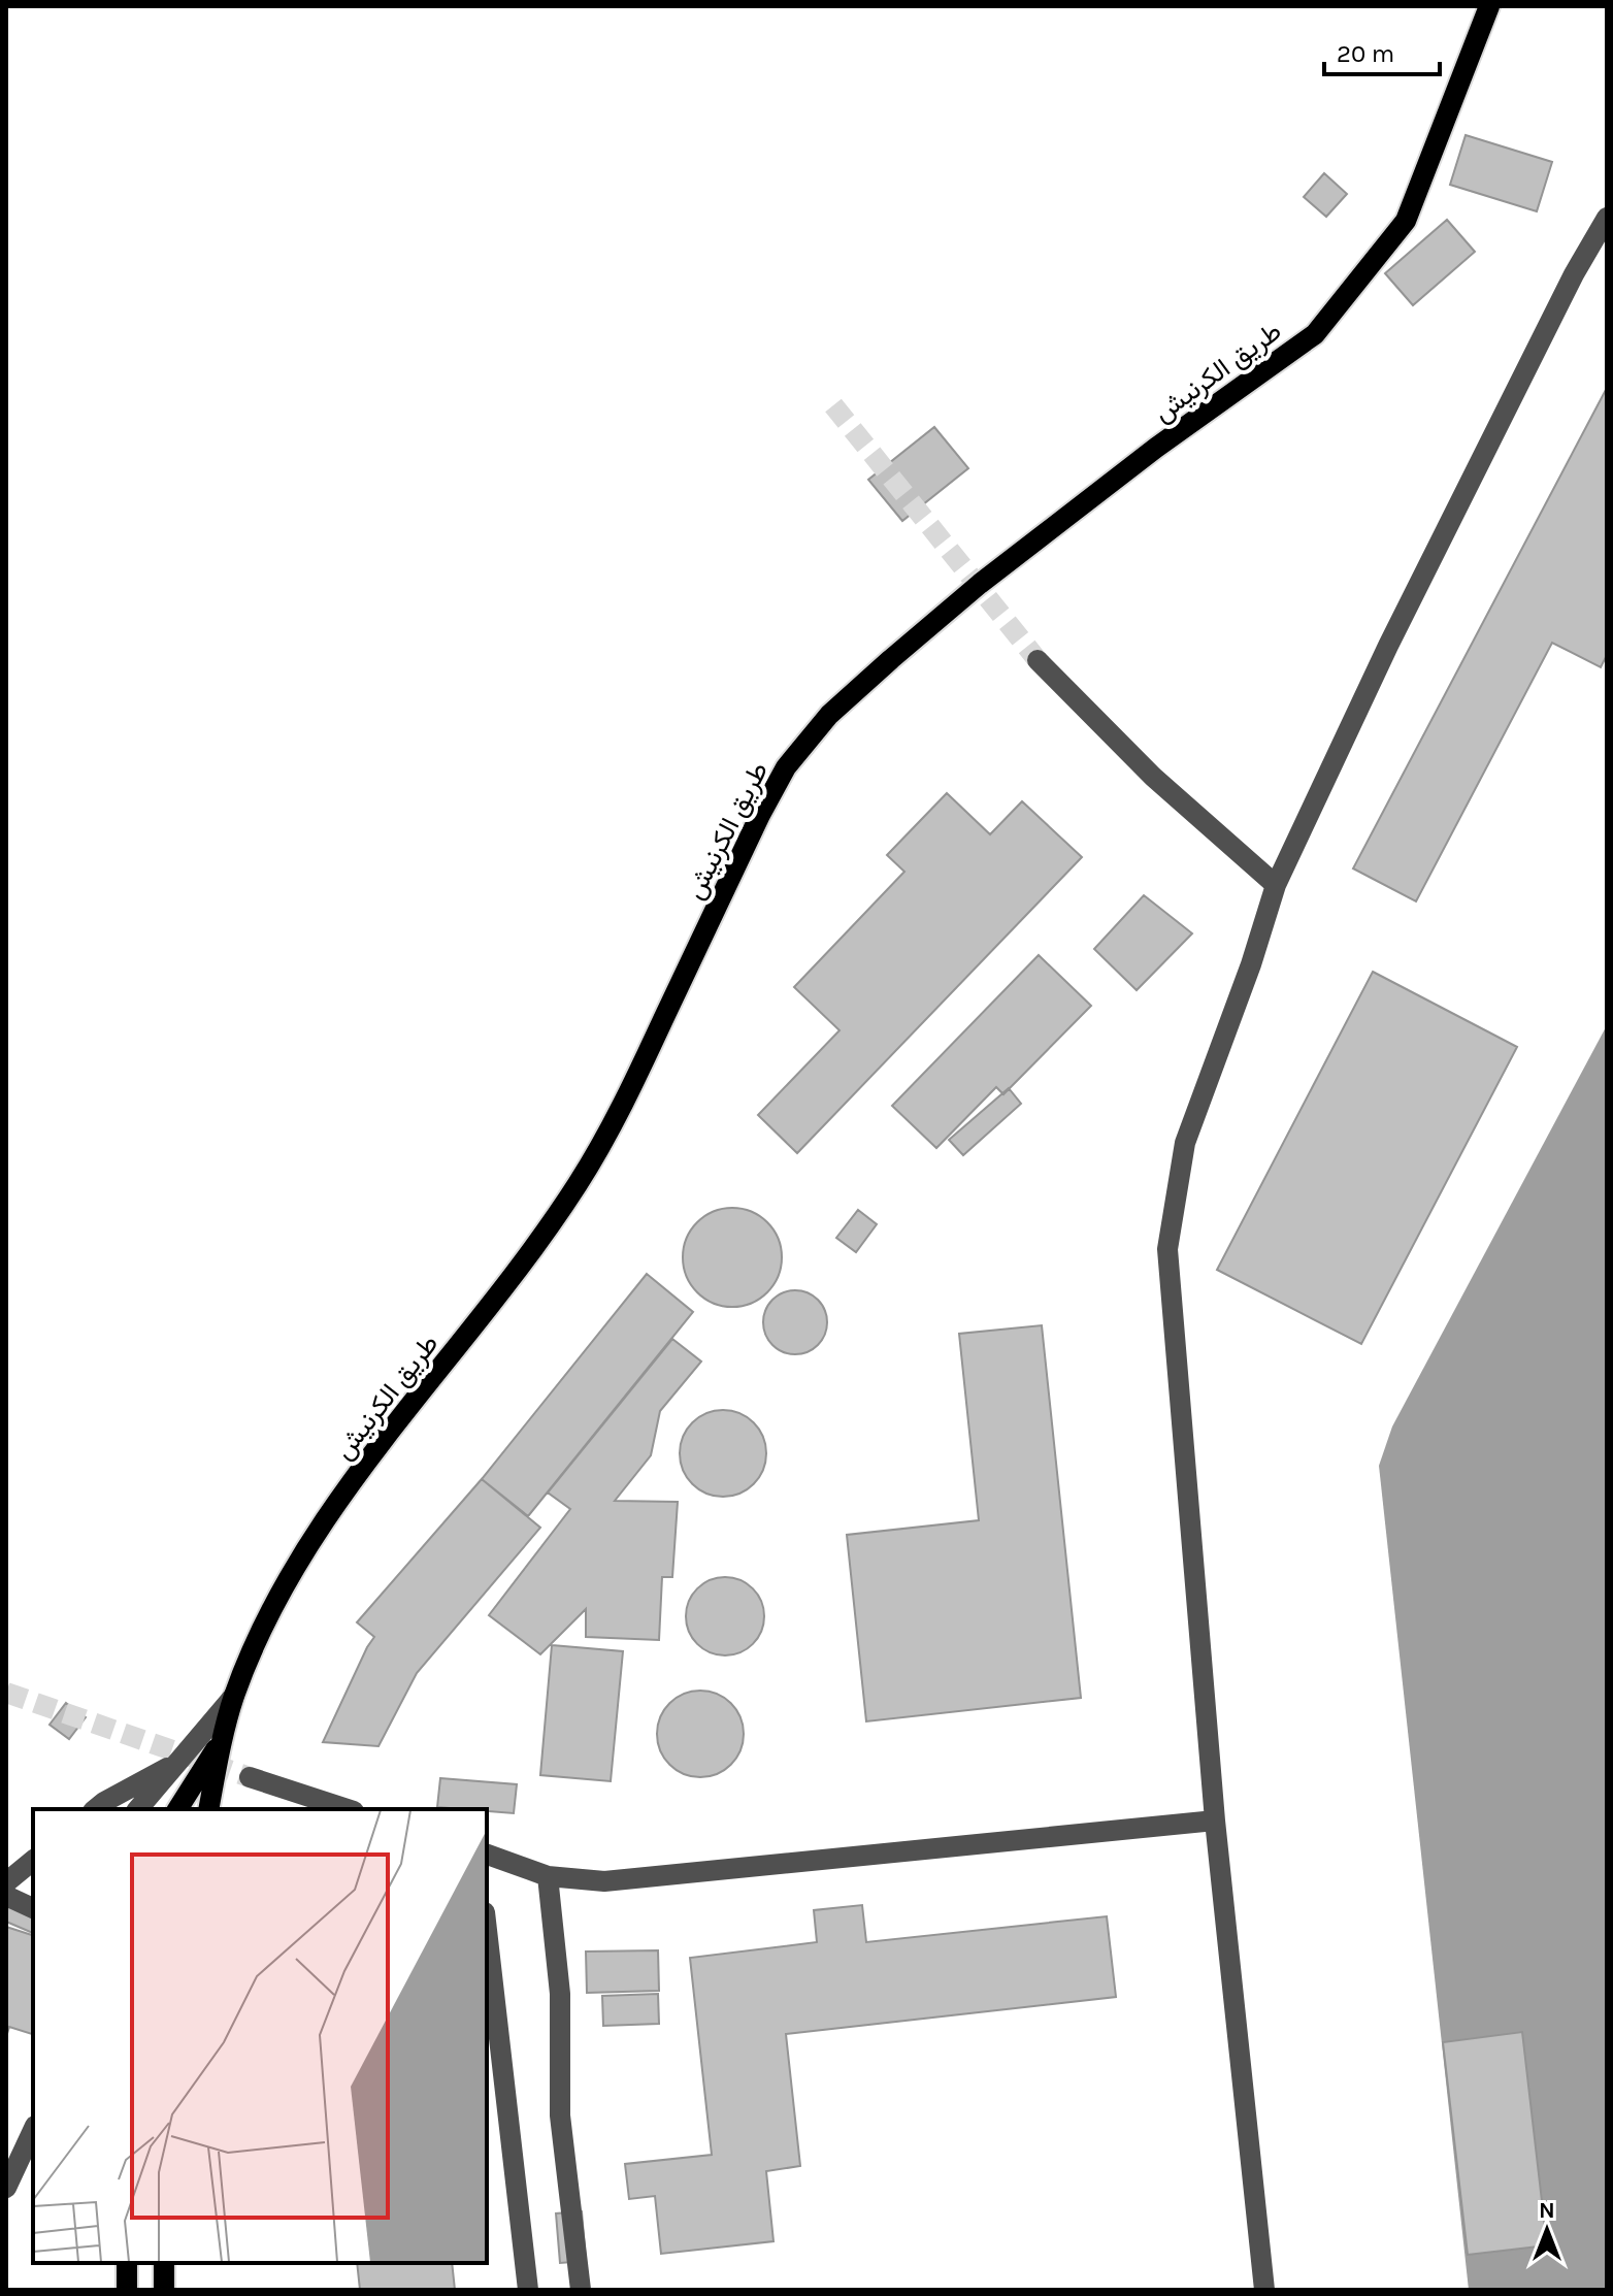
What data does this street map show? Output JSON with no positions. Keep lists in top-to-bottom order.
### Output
{
  "streets": {
    "main road": ["طريق الكرنيش"]
  },
  "scale_bar": "20 m",
  "north": "top"
}
